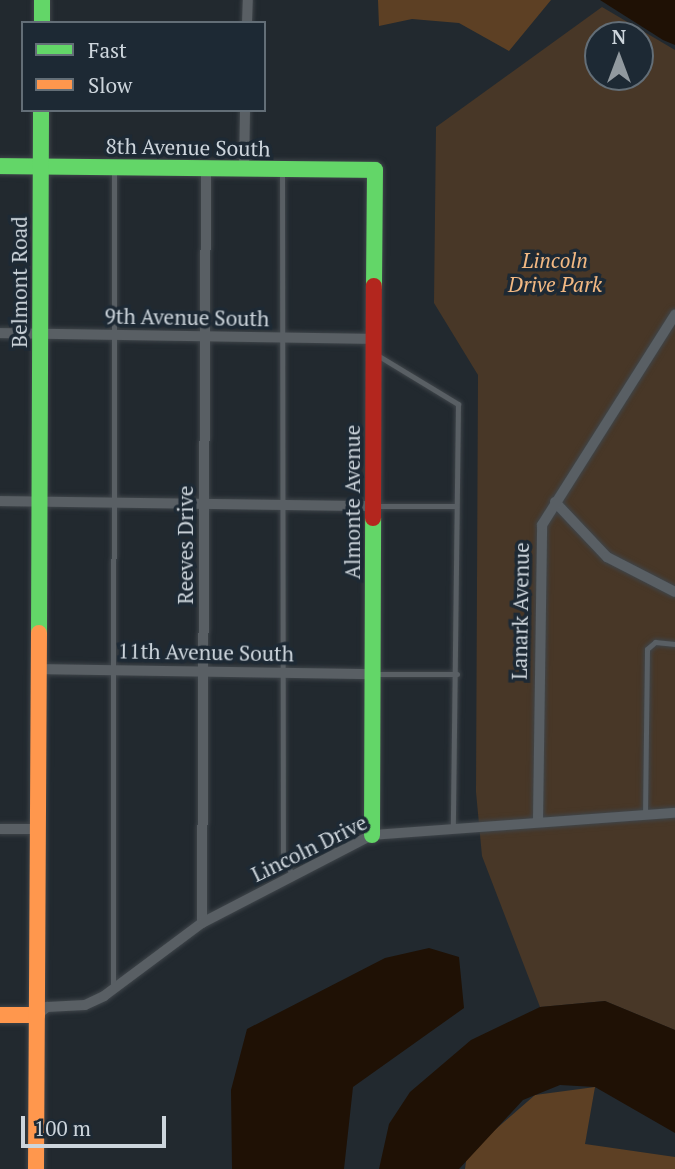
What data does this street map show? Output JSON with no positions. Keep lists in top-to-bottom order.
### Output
{
  "streets": {
    "street": [
      "8th Avenue South",
      "Belmont Road",
      "9th Avenue South",
      "Almonte Avenue",
      "Reeves Drive",
      "Lanark Avenue",
      "11th Avenue South",
      "Lincoln Drive"
    ]
  },
  "crossings": [
    ["8th Avenue South", "Belmont Road"],
    ["8th Avenue South", "Almonte Avenue"],
    ["8th Avenue South", "Reeves Drive"],
    ["Belmont Road", "9th Avenue South"],
    ["Belmont Road", "11th Avenue South"],
    ["Belmont Road", "Lincoln Drive"],
    ["9th Avenue South", "Almonte Avenue"],
    ["9th Avenue South", "Reeves Drive"],
    ["Almonte Avenue", "11th Avenue South"],
    ["Almonte Avenue", "Lincoln Drive"],
    ["Reeves Drive", "11th Avenue South"],
    ["Reeves Drive", "Lincoln Drive"],
    ["Lanark Avenue", "Lincoln Drive"]
  ],
  "parks": ["Lincoln Drive Park"],
  "legend": ["Fast", "Slow"],
  "scale_bar": "100 m",
  "north": "top"
}
